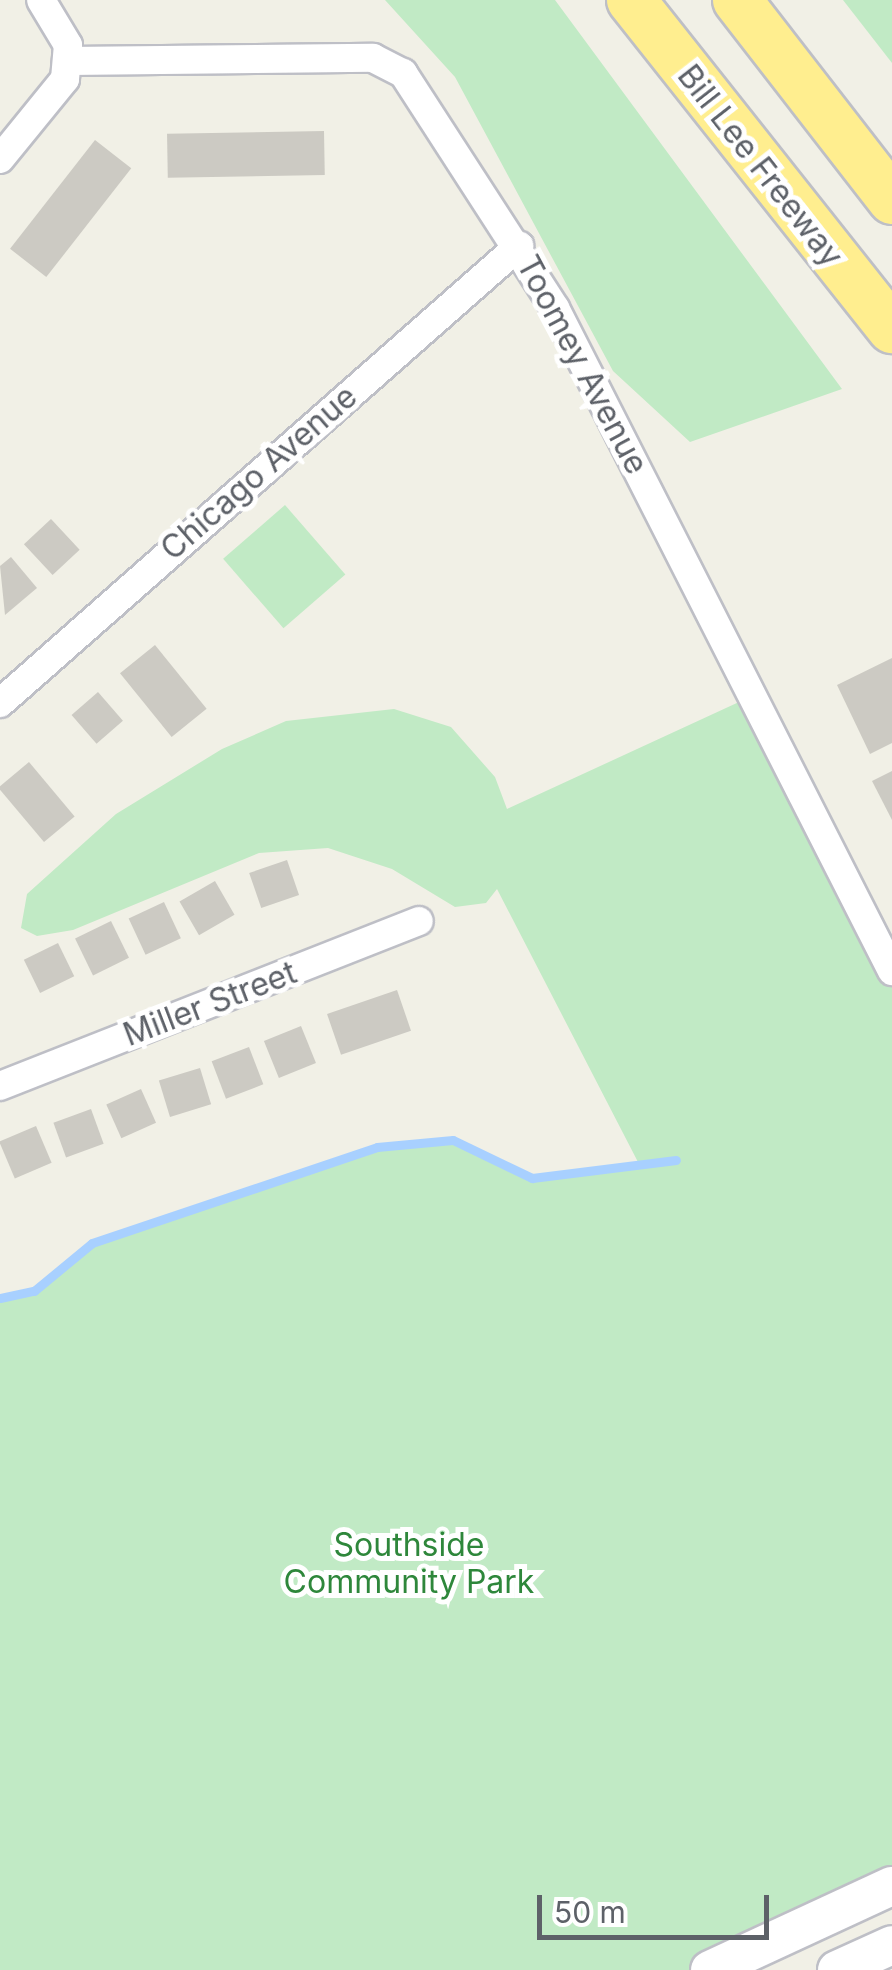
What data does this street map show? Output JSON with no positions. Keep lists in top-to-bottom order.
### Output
{
  "streets": {
    "highway": ["Bill Lee Freeway"],
    "street": ["Toomey Avenue", "Chicago Avenue", "Miller Street"]
  },
  "crossings": [
    ["Toomey Avenue", "Chicago Avenue"]
  ],
  "parks": ["Southside Community Park"],
  "scale_bar": "50 m"
}
